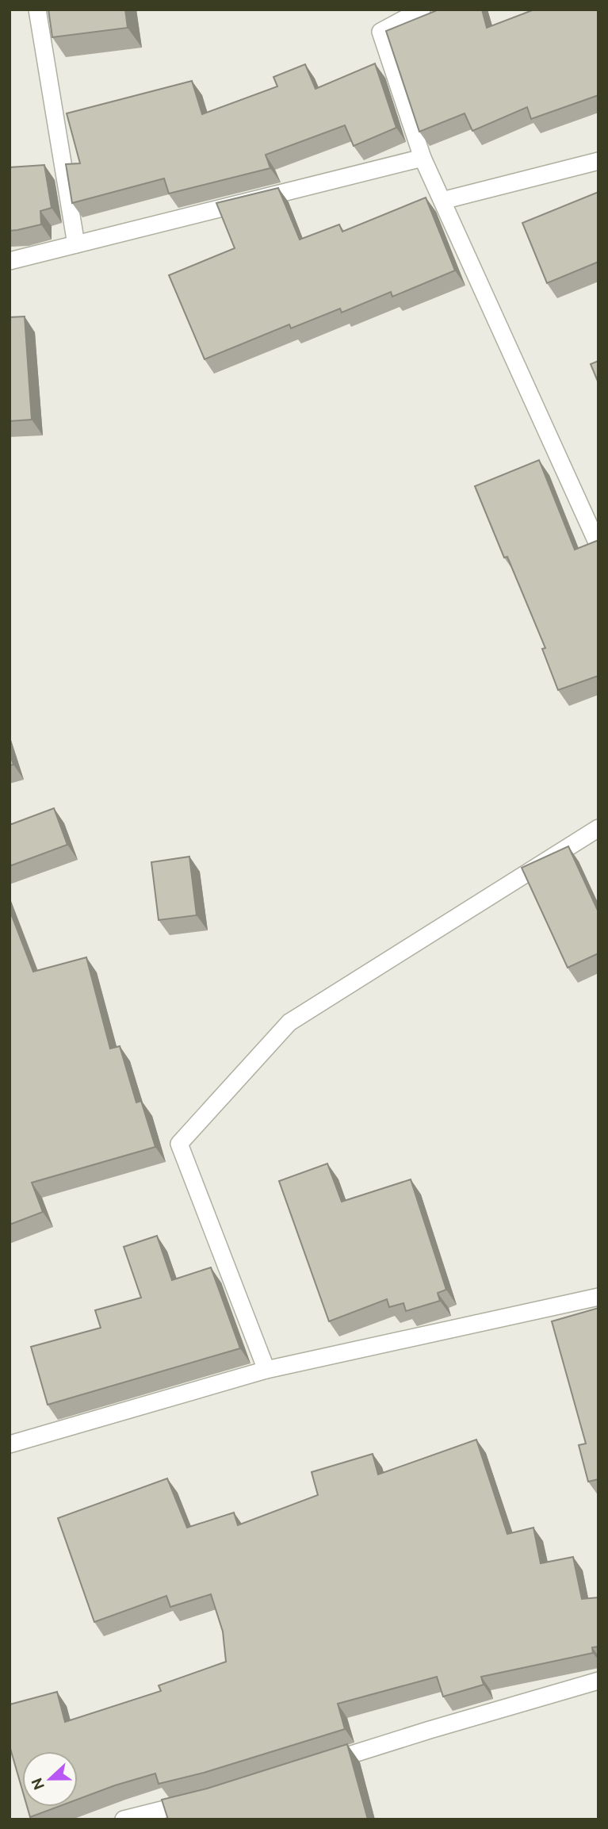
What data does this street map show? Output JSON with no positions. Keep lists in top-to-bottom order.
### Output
{
  "north": "left"
}
